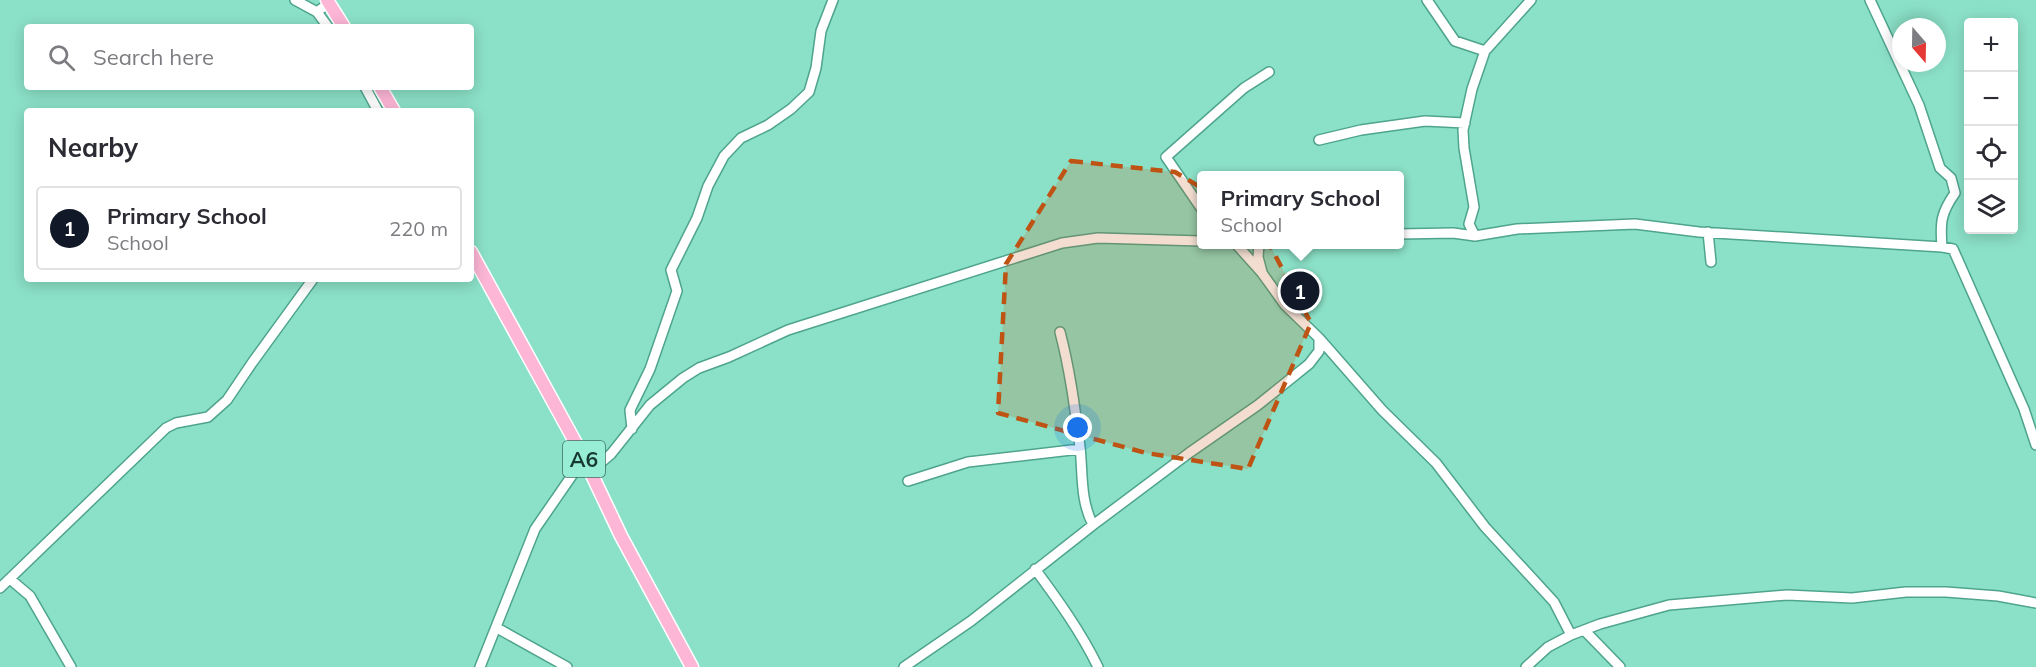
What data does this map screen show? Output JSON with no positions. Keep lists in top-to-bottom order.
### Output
{
  "streets": {
    "main road": ["A6"]
  },
  "north": "bottom",
  "page": {
    "map_buttons": ["+", "−"],
    "search": "Search here",
    "heading": "Nearby",
    "popup": ["Primary School", "School"],
    "list": [
      {
        "mark": "1",
        "name": "Primary School",
        "note": "School",
        "value": "220 m"
      }
    ],
    "pins": "1"
  }
}
